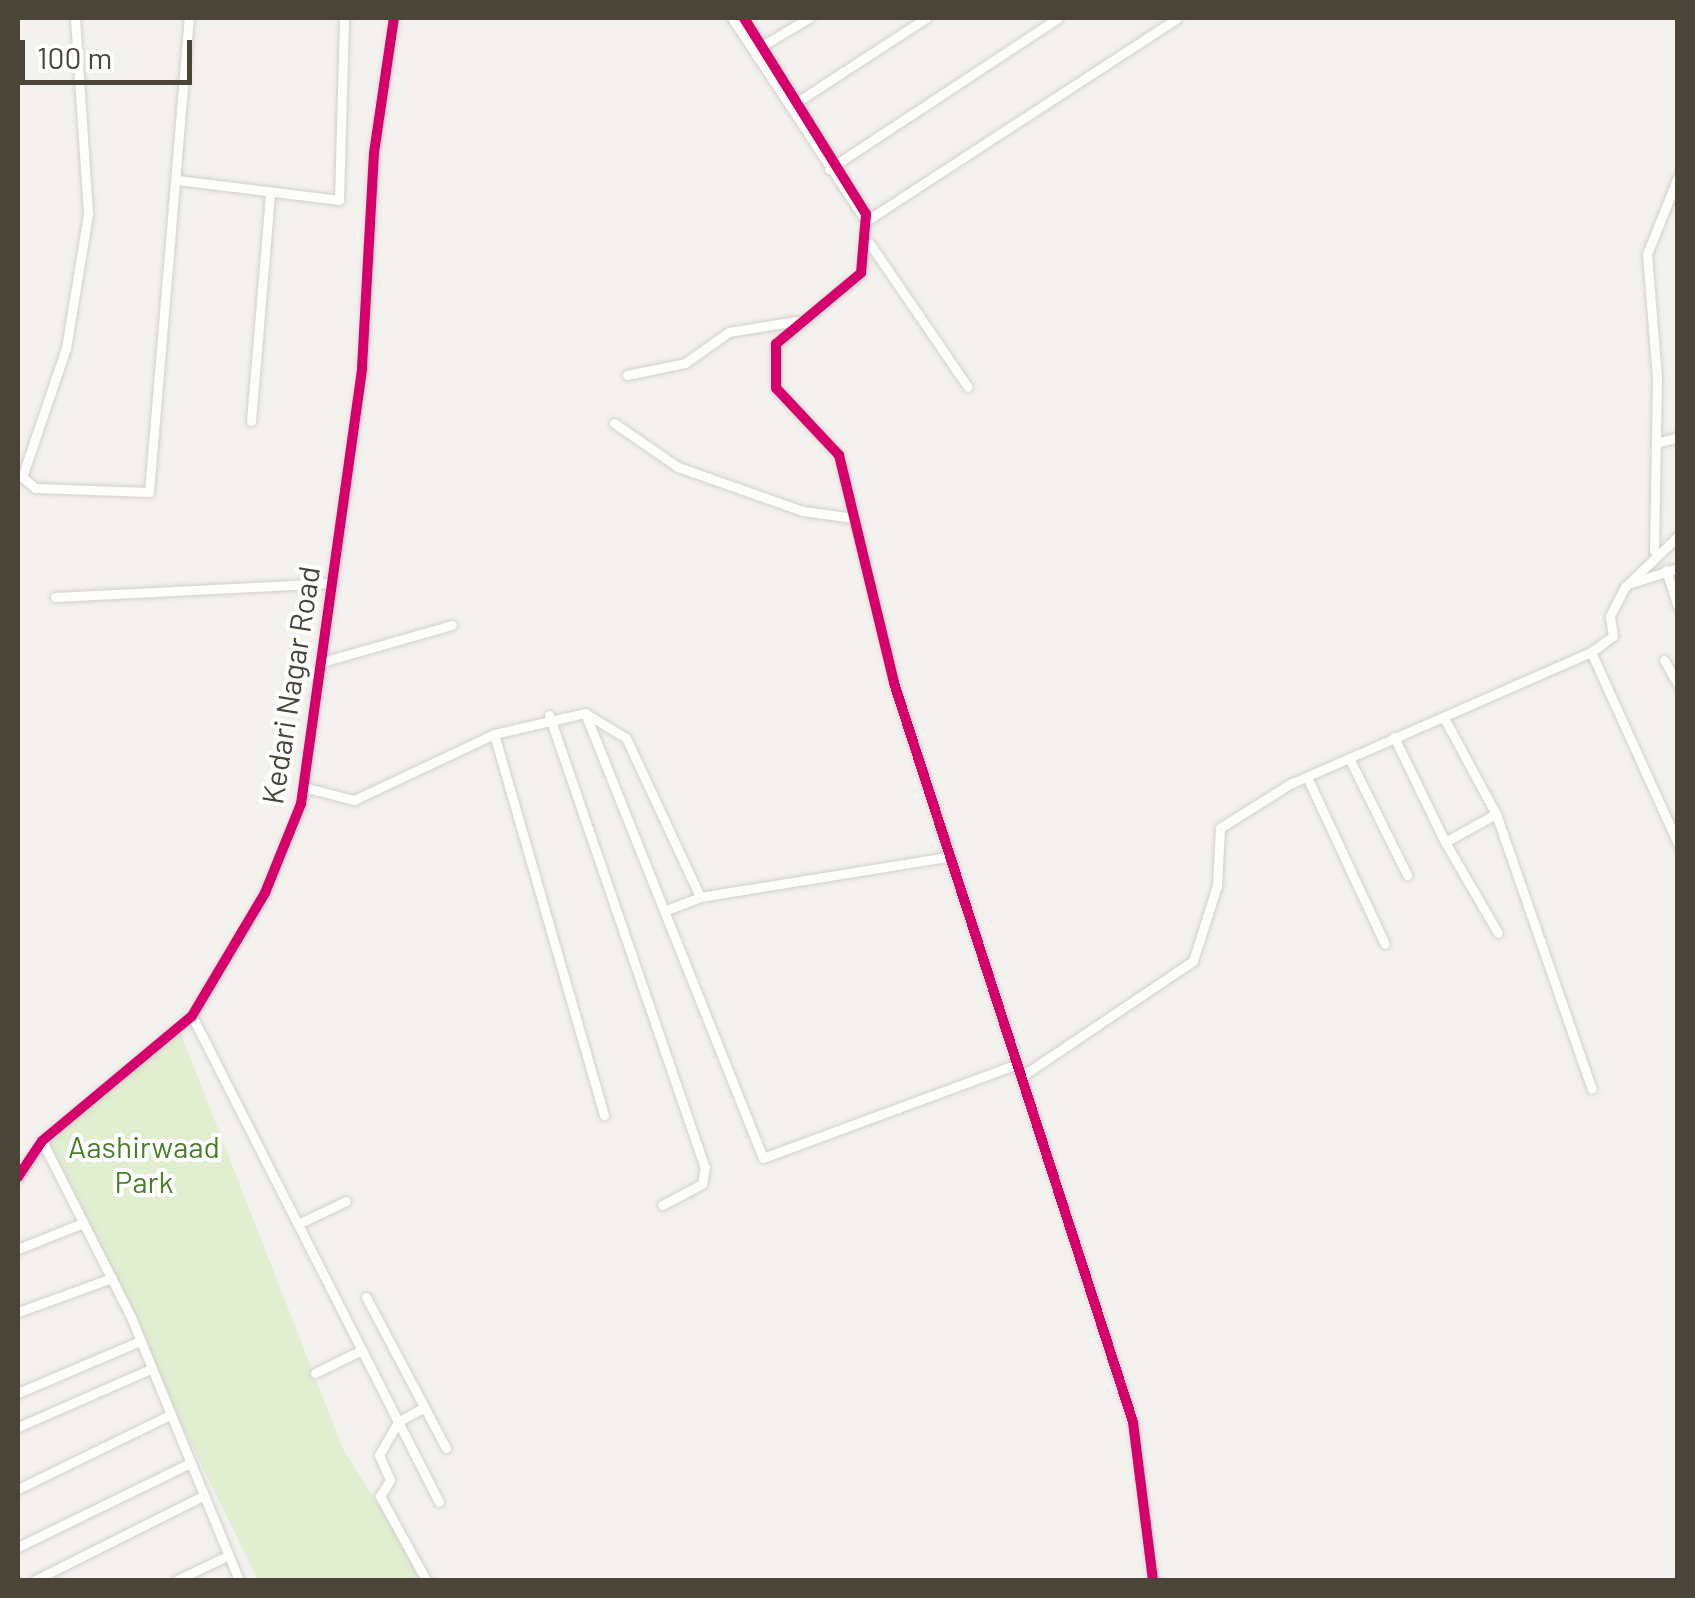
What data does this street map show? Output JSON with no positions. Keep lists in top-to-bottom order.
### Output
{
  "streets": {
    "street": ["Kedari Nagar Road"]
  },
  "parks": ["Aashirwaad Park"],
  "scale_bar": "100 m"
}
